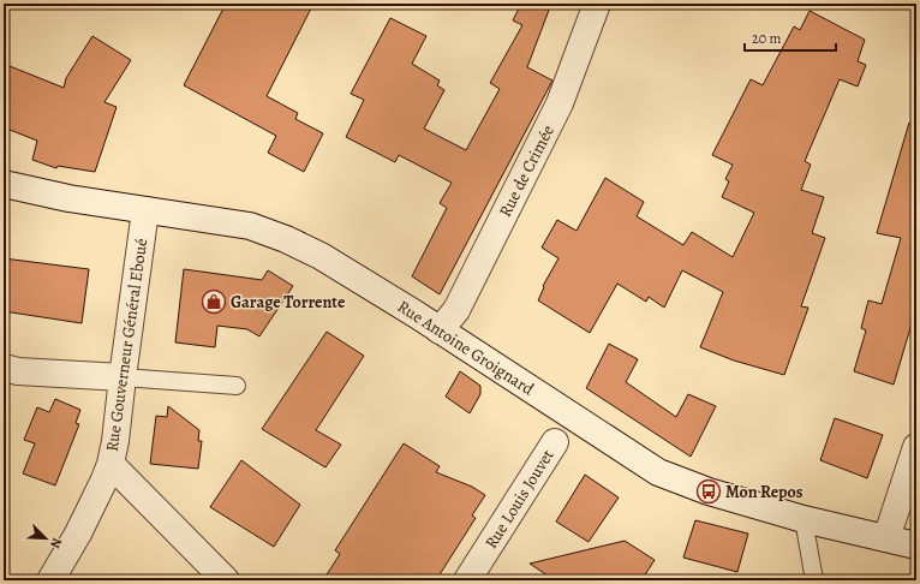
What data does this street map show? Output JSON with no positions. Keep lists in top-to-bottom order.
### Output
{
  "streets": {
    "street": [
      "Rue de Crimée",
      "Rue Gouverneur Général Eboué",
      "Rue Antoine Groignard",
      "Rue Louis Jouvet"
    ]
  },
  "crossings": [
    ["Rue de Crimée", "Rue Antoine Groignard"],
    ["Rue Gouverneur Général Eboué", "Rue Antoine Groignard"]
  ],
  "places": {
    "shop": ["Garage Torrente"],
    "bus stop": ["Mon Repos"]
  },
  "scale_bar": "20 m",
  "north": "bottom right"
}
